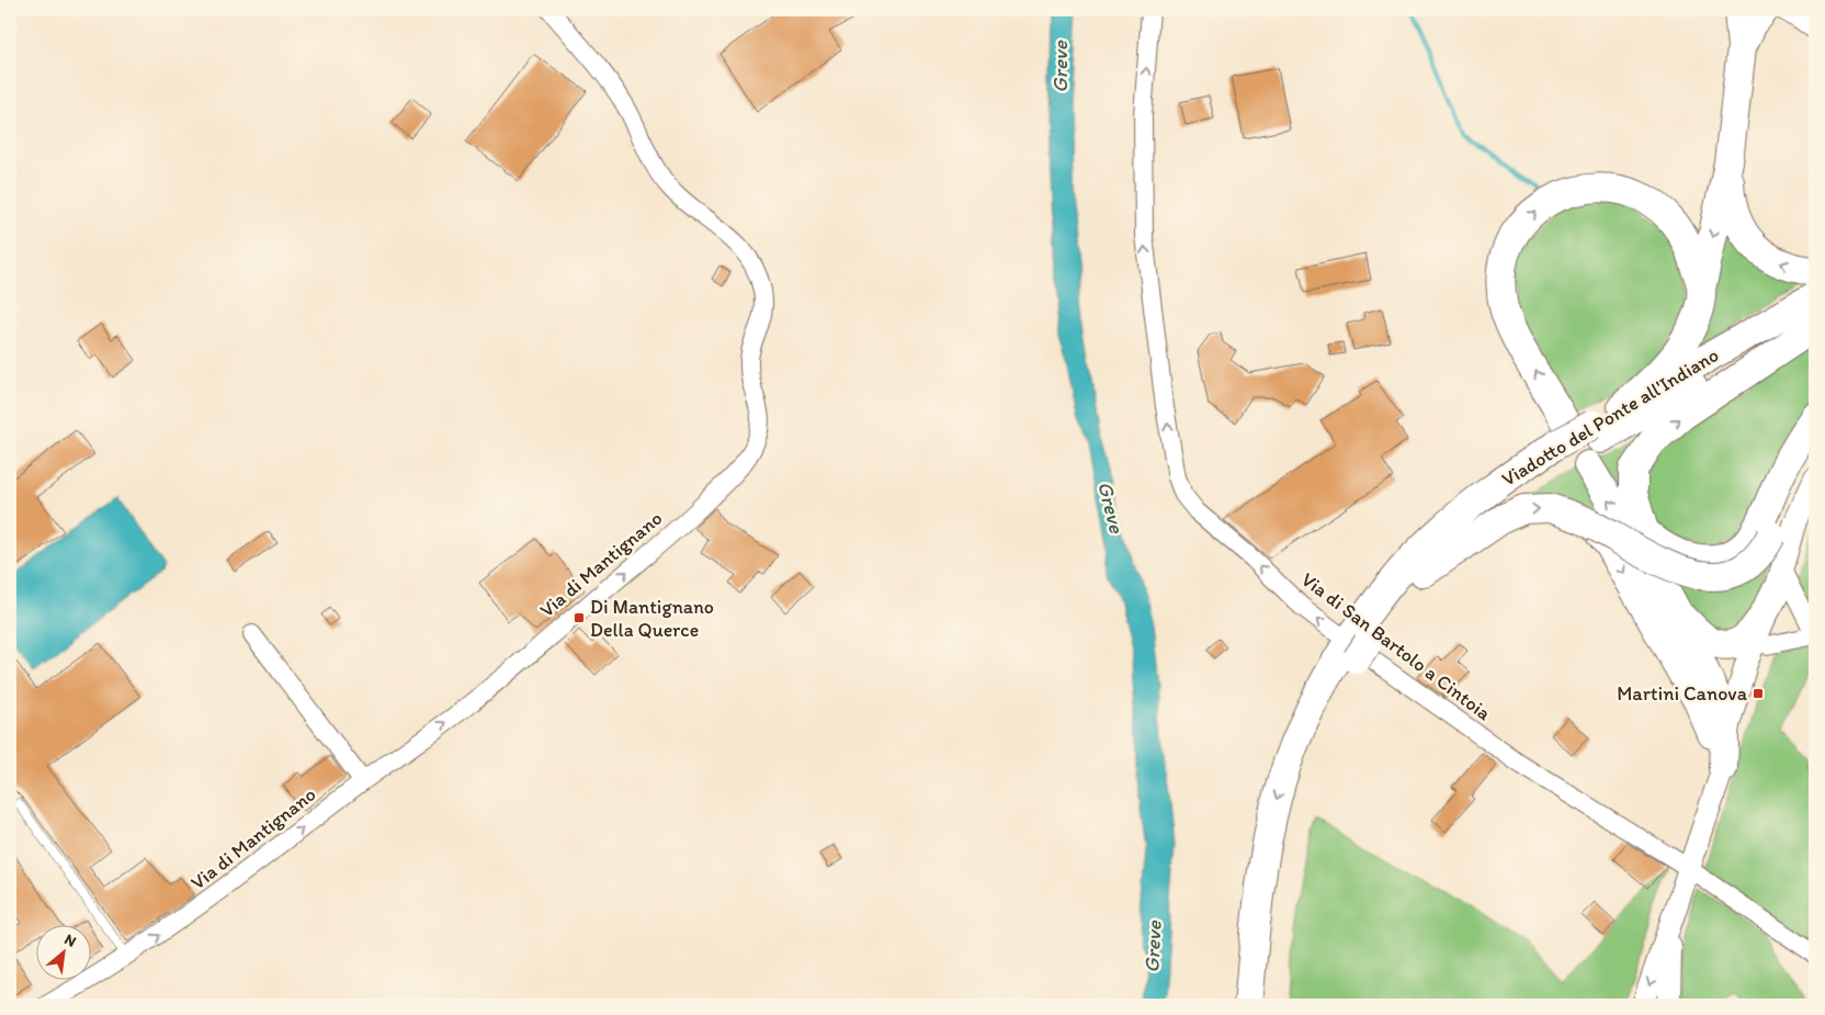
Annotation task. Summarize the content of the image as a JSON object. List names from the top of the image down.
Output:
{
  "streets": {
    "highway": ["Viadotto del Ponte all'Indiano"],
    "street": ["Via di Mantignano", "Via di San Bartolo a Cintoia"]
  },
  "crossings": [
    ["Viadotto del Ponte all'Indiano", "Via di San Bartolo a Cintoia"]
  ],
  "one_way": ["Via di San Bartolo a Cintoia"],
  "water": ["Greve"],
  "places": {
    "transit": ["Di Mantignano Della Querce", "Martini Canova"]
  },
  "north": "top right"
}
